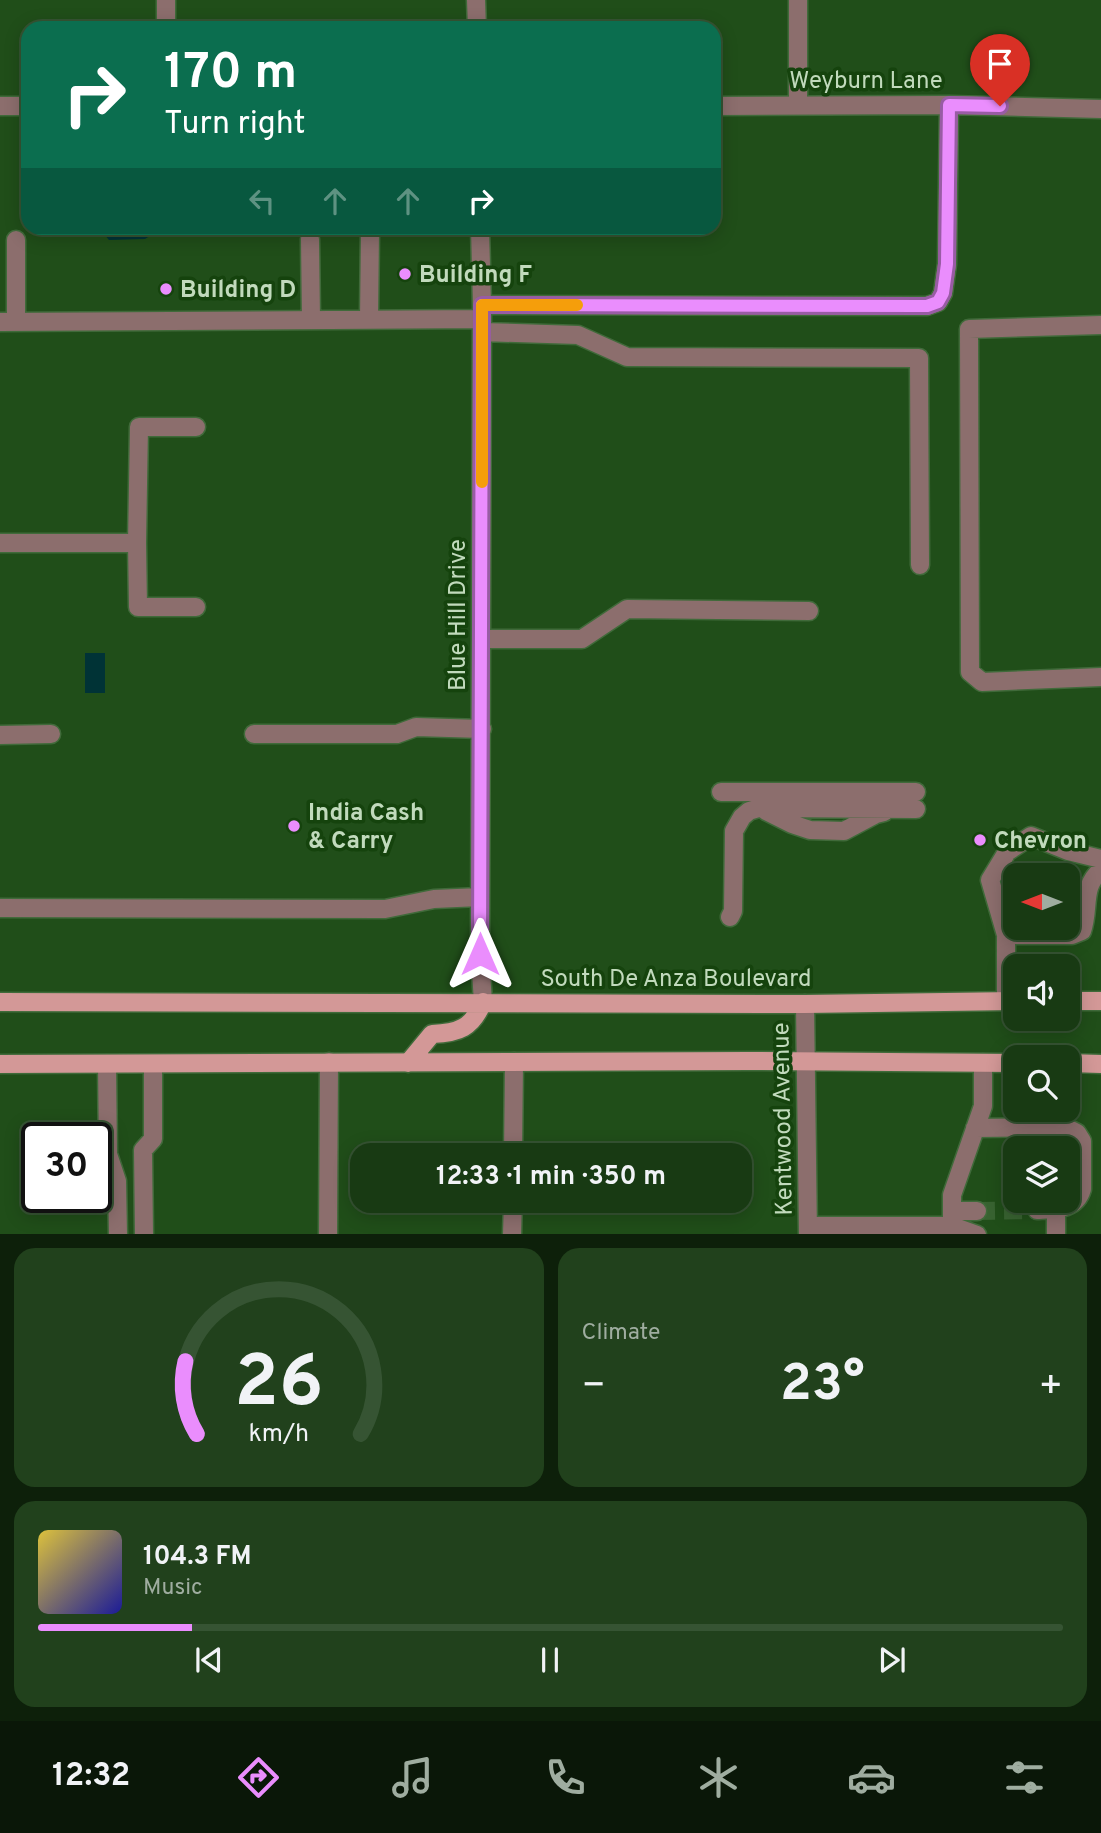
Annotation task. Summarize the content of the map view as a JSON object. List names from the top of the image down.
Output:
{
  "streets": {
    "main road": ["South De Anza Boulevard"],
    "street": ["Weyburn Lane", "Blue Hill Drive", "Kentwood Avenue"]
  },
  "crossings": [
    ["Blue Hill Drive", "South De Anza Boulevard"],
    ["South De Anza Boulevard", "Kentwood Avenue"]
  ],
  "places": [
    "Building F",
    "Building D",
    "India Cash & Carry",
    "Chevron"
  ],
  "north": "left",
  "page": {
    "turn": ["170 m", "Turn right"],
    "limit": "30",
    "trip": "12:33 · 1 min · 350 m",
    "tile": "Climate",
    "heat": ["−", "23°", "+"],
    "song": ["104.3 FM", "Music"],
    "tabs": "12:32",
    "gauge": ["26", "km/h"]
  }
}
